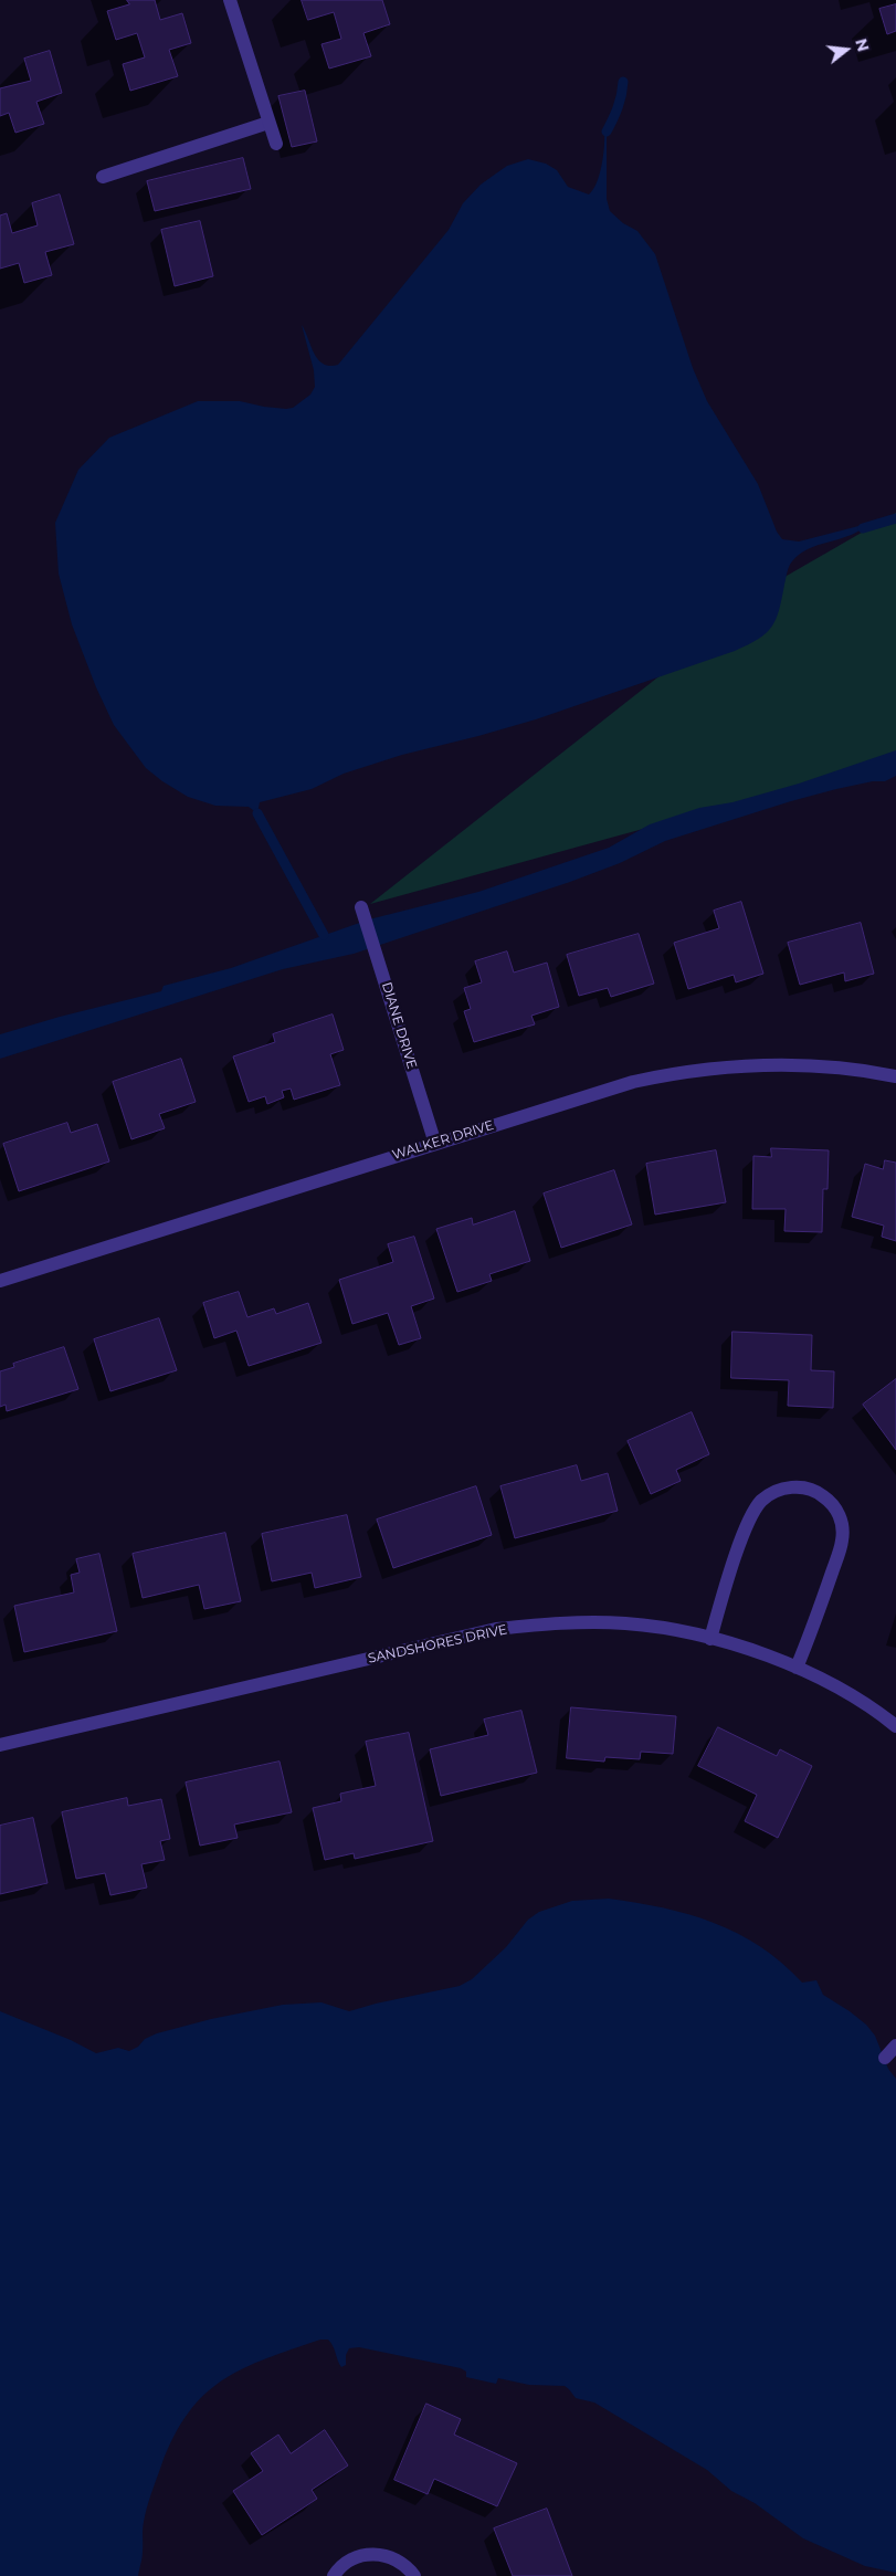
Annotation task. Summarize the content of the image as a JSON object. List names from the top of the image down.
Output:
{
  "streets": {
    "street": ["DIANE DRIVE", "WALKER DRIVE", "SANDSHORES DRIVE"]
  },
  "crossings": [
    ["DIANE DRIVE", "WALKER DRIVE"]
  ],
  "north": "right"
}
